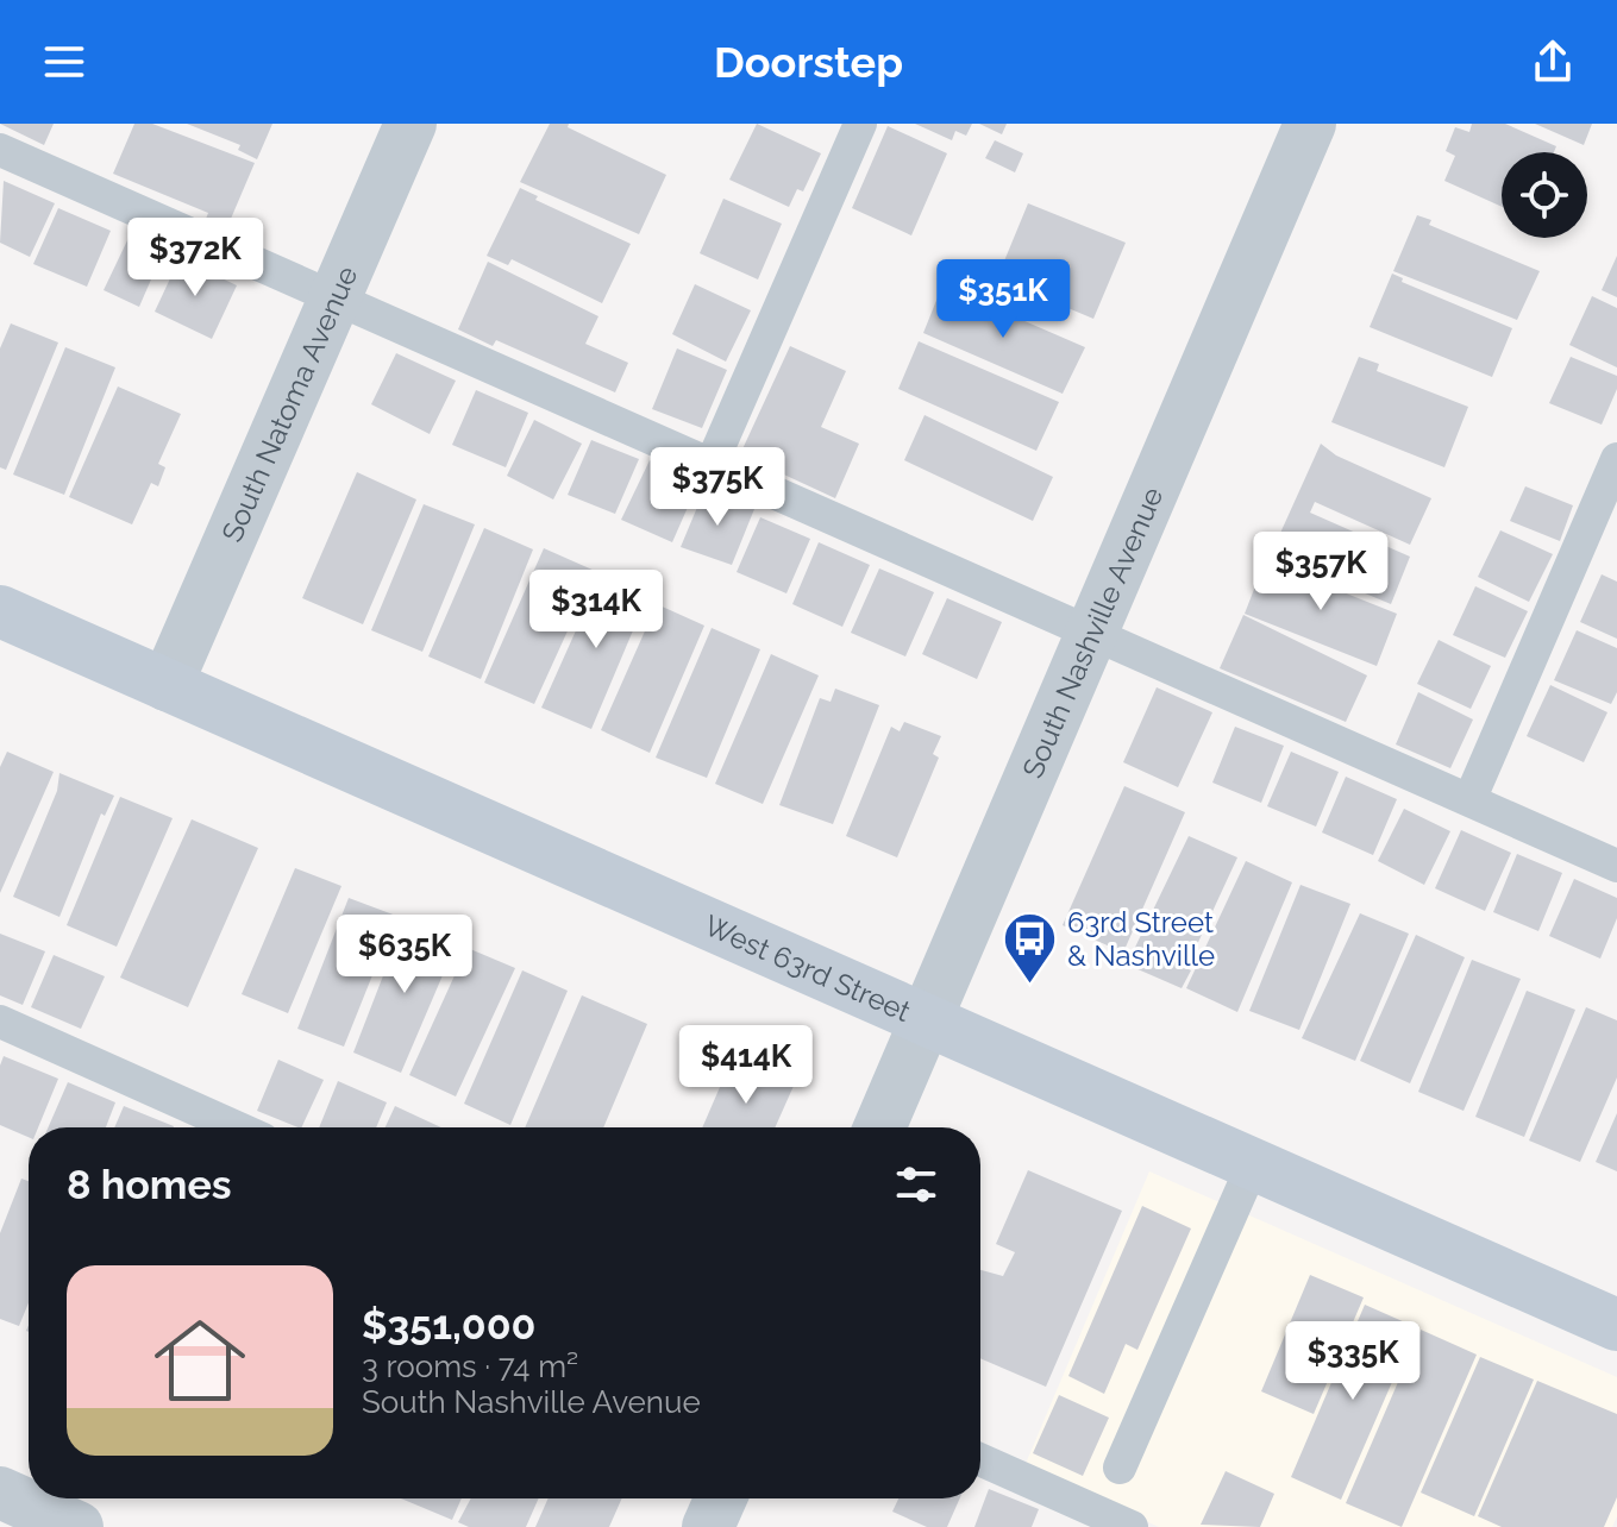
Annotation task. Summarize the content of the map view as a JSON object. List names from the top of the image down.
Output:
{
  "streets": {
    "main road": ["West 63rd Street"],
    "street": ["South Natoma Avenue", "South Nashville Avenue"]
  },
  "crossings": [
    ["South Natoma Avenue", "West 63rd Street"],
    ["South Nashville Avenue", "West 63rd Street"]
  ],
  "places": {
    "bus stop": ["63rd Street & Nashville"]
  },
  "page": {
    "header": "Doorstep",
    "price": [
      "$372K",
      "$351K",
      "$375K",
      "$357K",
      "$314K",
      "$635K",
      "$414K",
      "$335K"
    ],
    "heading": "8 homes",
    "list": [
      {
        "name": "$351,000",
        "note": "3 rooms · 74 m² · South Nashville Avenue"
      }
    ]
  }
}
